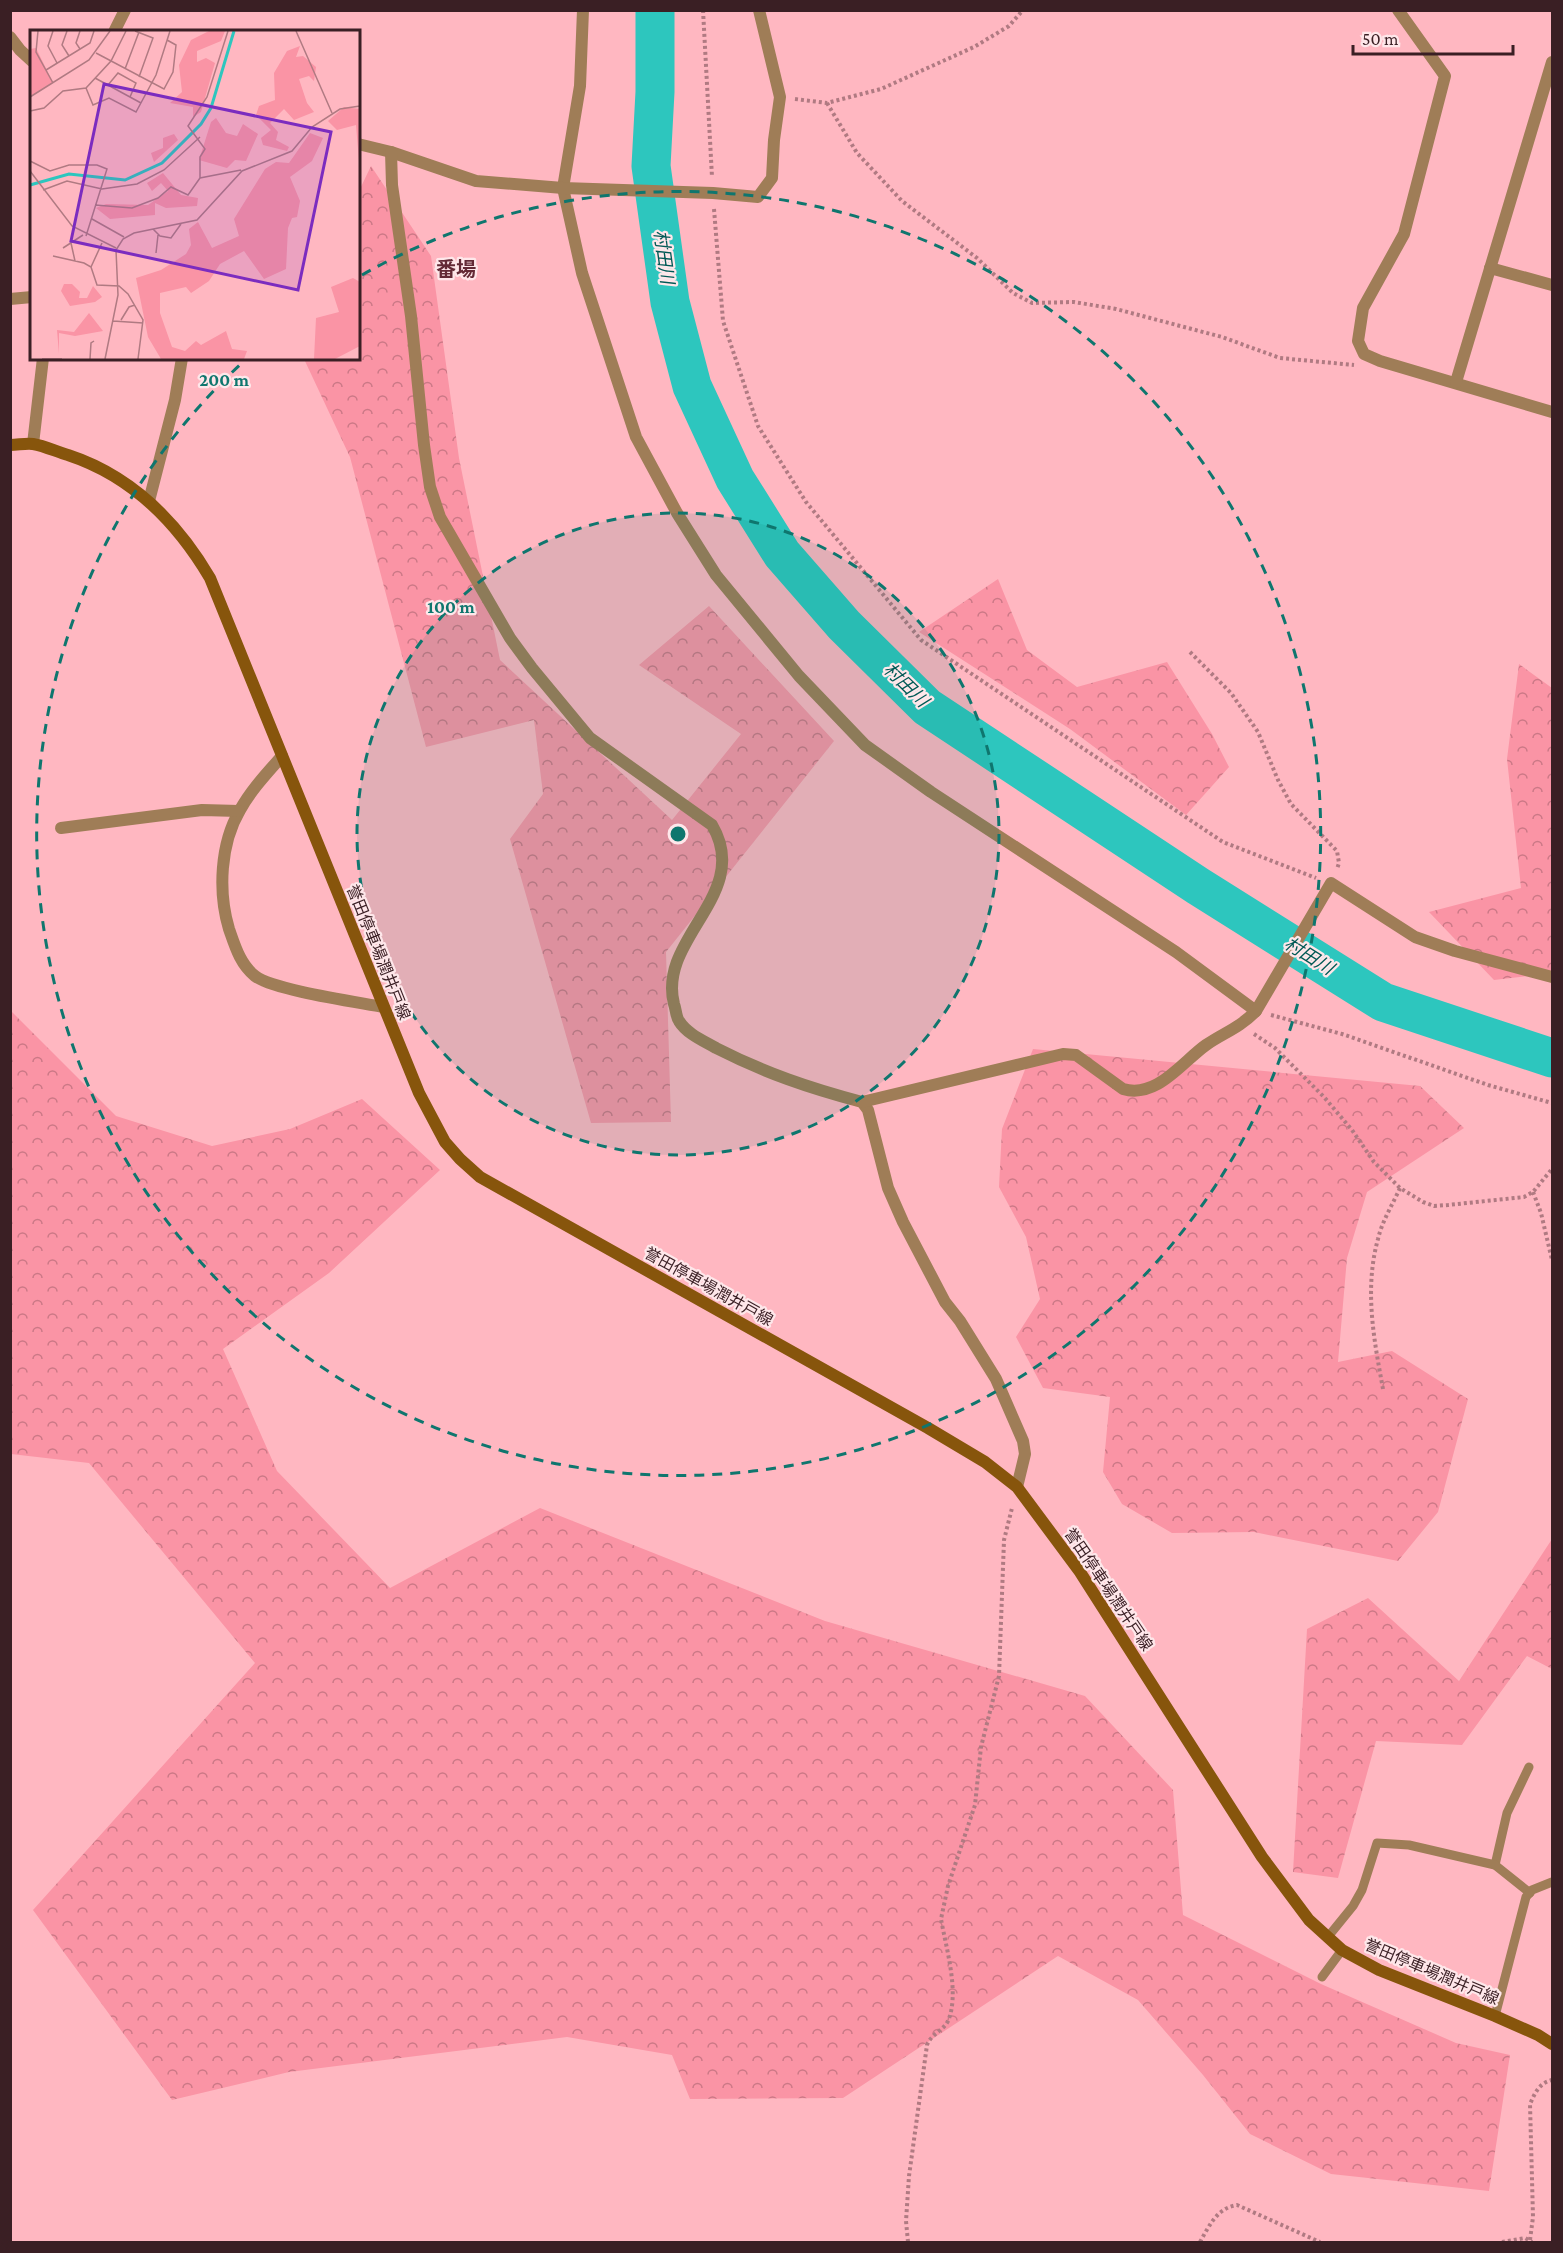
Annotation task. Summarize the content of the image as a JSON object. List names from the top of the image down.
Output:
{
  "streets": {
    "main road": ["誉田停車場潤井戸線"]
  },
  "districts": ["番場"],
  "water": ["村田川"],
  "scale_bar": "50 m",
  "rings": ["200 m", "100 m"]
}
